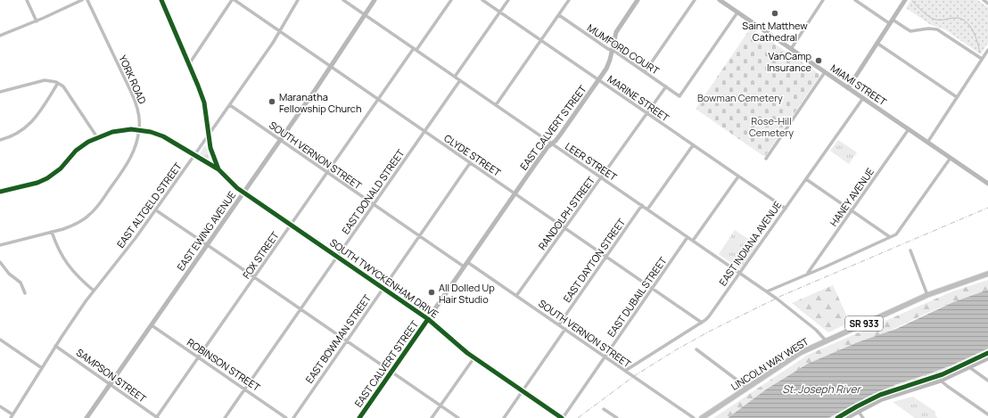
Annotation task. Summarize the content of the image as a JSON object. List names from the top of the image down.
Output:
{
  "streets": {
    "main road": ["SR 933", "LINCOLN WAY WEST"],
    "street": [
      "MUMFORD COURT",
      "YORK ROAD",
      "MIAMI STREET",
      "MARINE STREET",
      "EAST CALVERT STREET",
      "SOUTH VERNON STREET",
      "CLYDE STREET",
      "LEER STREET",
      "EAST DONALD STREET",
      "HANEY AVENUE",
      "EAST ALTGELD STREET",
      "RANDOLPH STREET",
      "EAST EWING AVENUE",
      "EAST INDIANA AVENUE",
      "FOX STREET",
      "EAST DAYTON STREET",
      "SOUTH TWYCKENHAM DRIVE",
      "EAST DUBAIL STREET",
      "EAST BOWMAN STREET",
      "ROBINSON STREET",
      "SAMPSON STREET"
    ]
  },
  "crossings": [
    ["MUMFORD COURT", "MIAMI STREET"],
    ["MUMFORD COURT", "EAST CALVERT STREET"],
    ["MUMFORD COURT", "RANDOLPH STREET"],
    ["MIAMI STREET", "HANEY AVENUE"],
    ["MIAMI STREET", "EAST INDIANA AVENUE"],
    ["MARINE STREET", "EAST CALVERT STREET"],
    ["MARINE STREET", "RANDOLPH STREET"],
    ["MARINE STREET", "EAST INDIANA AVENUE"],
    ["EAST CALVERT STREET", "SOUTH VERNON STREET"],
    ["EAST CALVERT STREET", "CLYDE STREET"],
    ["EAST CALVERT STREET", "LEER STREET"],
    ["EAST CALVERT STREET", "SOUTH TWYCKENHAM DRIVE"],
    ["SOUTH VERNON STREET", "EAST DONALD STREET"],
    ["SOUTH VERNON STREET", "EAST ALTGELD STREET"],
    ["SOUTH VERNON STREET", "RANDOLPH STREET"],
    ["SOUTH VERNON STREET", "EAST EWING AVENUE"],
    ["SOUTH VERNON STREET", "EAST INDIANA AVENUE"],
    ["SOUTH VERNON STREET", "FOX STREET"],
    ["SOUTH VERNON STREET", "EAST DAYTON STREET"],
    ["SOUTH VERNON STREET", "EAST DUBAIL STREET"],
    ["SOUTH VERNON STREET", "EAST BOWMAN STREET"],
    ["CLYDE STREET", "EAST DONALD STREET"],
    ["CLYDE STREET", "EAST ALTGELD STREET"],
    ["CLYDE STREET", "RANDOLPH STREET"],
    ["CLYDE STREET", "EAST EWING AVENUE"],
    ["CLYDE STREET", "EAST INDIANA AVENUE"],
    ["CLYDE STREET", "FOX STREET"],
    ["CLYDE STREET", "EAST DAYTON STREET"],
    ["CLYDE STREET", "EAST DUBAIL STREET"],
    ["CLYDE STREET", "EAST BOWMAN STREET"],
    ["LEER STREET", "EAST DONALD STREET"],
    ["LEER STREET", "RANDOLPH STREET"],
    ["LEER STREET", "EAST EWING AVENUE"],
    ["LEER STREET", "EAST INDIANA AVENUE"],
    ["LEER STREET", "FOX STREET"],
    ["LEER STREET", "EAST DAYTON STREET"],
    ["LEER STREET", "EAST DUBAIL STREET"],
    ["LEER STREET", "LINCOLN WAY WEST"],
    ["EAST DONALD STREET", "SOUTH TWYCKENHAM DRIVE"],
    ["EAST DONALD STREET", "ROBINSON STREET"],
    ["EAST ALTGELD STREET", "SOUTH TWYCKENHAM DRIVE"],
    ["EAST ALTGELD STREET", "SAMPSON STREET"],
    ["EAST EWING AVENUE", "SOUTH TWYCKENHAM DRIVE"],
    ["EAST EWING AVENUE", "ROBINSON STREET"],
    ["EAST EWING AVENUE", "SAMPSON STREET"],
    ["FOX STREET", "SOUTH TWYCKENHAM DRIVE"],
    ["FOX STREET", "ROBINSON STREET"],
    ["FOX STREET", "SAMPSON STREET"],
    ["SOUTH TWYCKENHAM DRIVE", "EAST DUBAIL STREET"],
    ["SOUTH TWYCKENHAM DRIVE", "EAST BOWMAN STREET"]
  ],
  "water": ["St. Joseph River"],
  "parks": ["Bowman Cemetery", "Rose-Hill Cemetery"],
  "places": [
    "Saint Matthew Cathedral",
    "VanCamp Insurance",
    "Maranatha Fellowship Church",
    "All Dolled Up Hair Studio"
  ]
}
